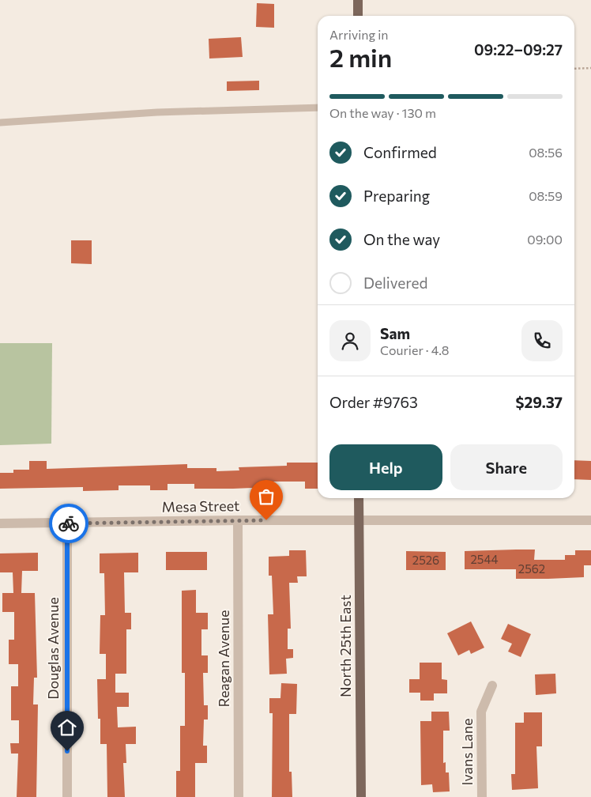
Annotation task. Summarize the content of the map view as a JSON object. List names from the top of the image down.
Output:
{
  "streets": {
    "main road": ["North 25th East"],
    "street": [
      "Mesa Street",
      "Douglas Avenue",
      "Reagan Avenue",
      "Ivans Lane"
    ]
  },
  "crossings": [
    ["Mesa Street", "North 25th East"],
    ["Mesa Street", "Douglas Avenue"],
    ["Mesa Street", "Reagan Avenue"]
  ],
  "house_numbers": ["2544", "2526", "2562"],
  "page": {
    "heading": ["2 min", "Arriving in", "09:22–09:27"],
    "panel": [
      "Sam",
      "Courier · 4.8",
      "Order #9763",
      "$29.37"
    ],
    "bar": "On the way · 130 m",
    "list": [
      ["Confirmed", "08:56"],
      ["Preparing", "08:59"],
      ["On the way", "09:00"],
      "Delivered"
    ],
    "buttons": ["Help", "Share"]
  }
}
